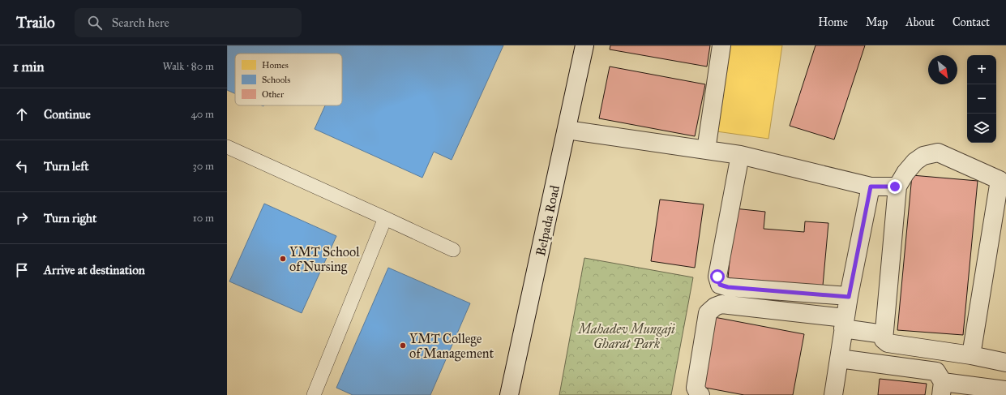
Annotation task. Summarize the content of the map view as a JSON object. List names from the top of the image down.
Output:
{
  "streets": {
    "street": ["Belpada Road"]
  },
  "parks": ["Mahadev Mungaji Gharat Park"],
  "places": ["YMT School of Nursing", "YMT College of Management"],
  "legend": ["Homes", "Schools", "Other"],
  "north": "bottom right",
  "page": {
    "header": "Trailo",
    "search": "Search here",
    "nav": [
      "Home",
      "Map",
      "About",
      "Contact"
    ],
    "heading": ["1 min", "Walk · 80 m"],
    "map_buttons": ["+", "−"],
    "list": [
      ["Continue", "40 m"],
      ["Turn left", "30 m"],
      ["Turn right", "10 m"],
      "Arrive at destination"
    ]
  }
}
